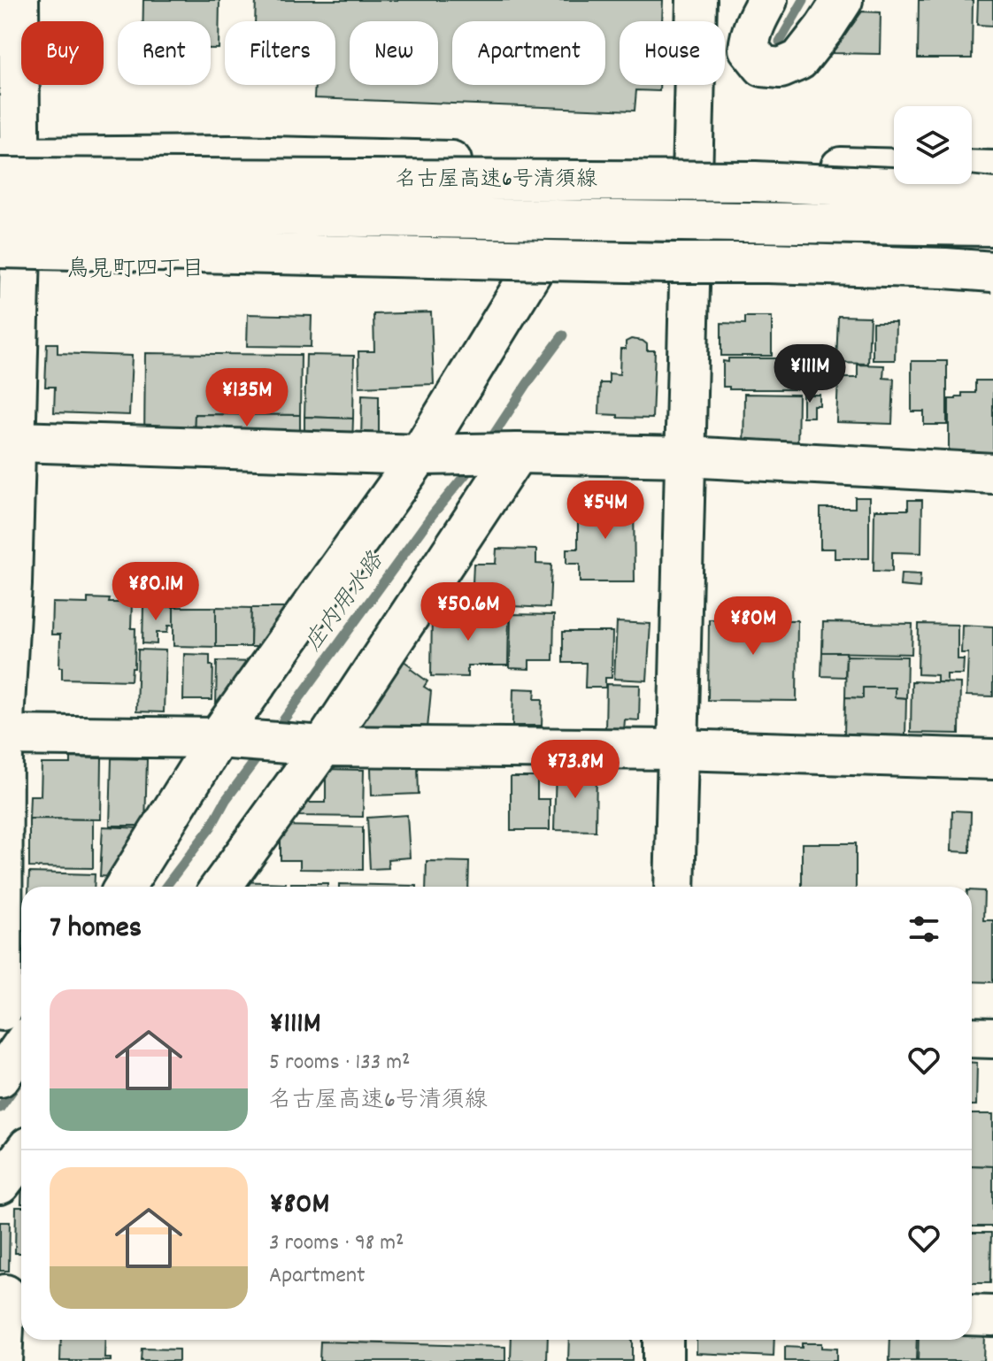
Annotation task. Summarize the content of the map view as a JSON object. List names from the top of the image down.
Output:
{
  "streets": {
    "main road": ["名古屋高速6号清須線"]
  },
  "districts": ["鳥見町四丁目"],
  "water": ["庄内用水路"],
  "page": {
    "chip": [
      "Buy",
      "Rent",
      "Filters",
      "New",
      "Apartment",
      "House"
    ],
    "price": [
      "¥111M",
      "¥135M",
      "¥54M",
      "¥80.1M",
      "¥50.6M",
      "¥80M",
      "¥73.8M"
    ],
    "heading": "7 homes",
    "list": [
      {
        "name": "¥111M",
        "note": "5 rooms · 133 m² · 名古屋高速6号清須線"
      },
      {
        "name": "¥80M",
        "note": "3 rooms · 98 m² · Apartment"
      }
    ]
  }
}
